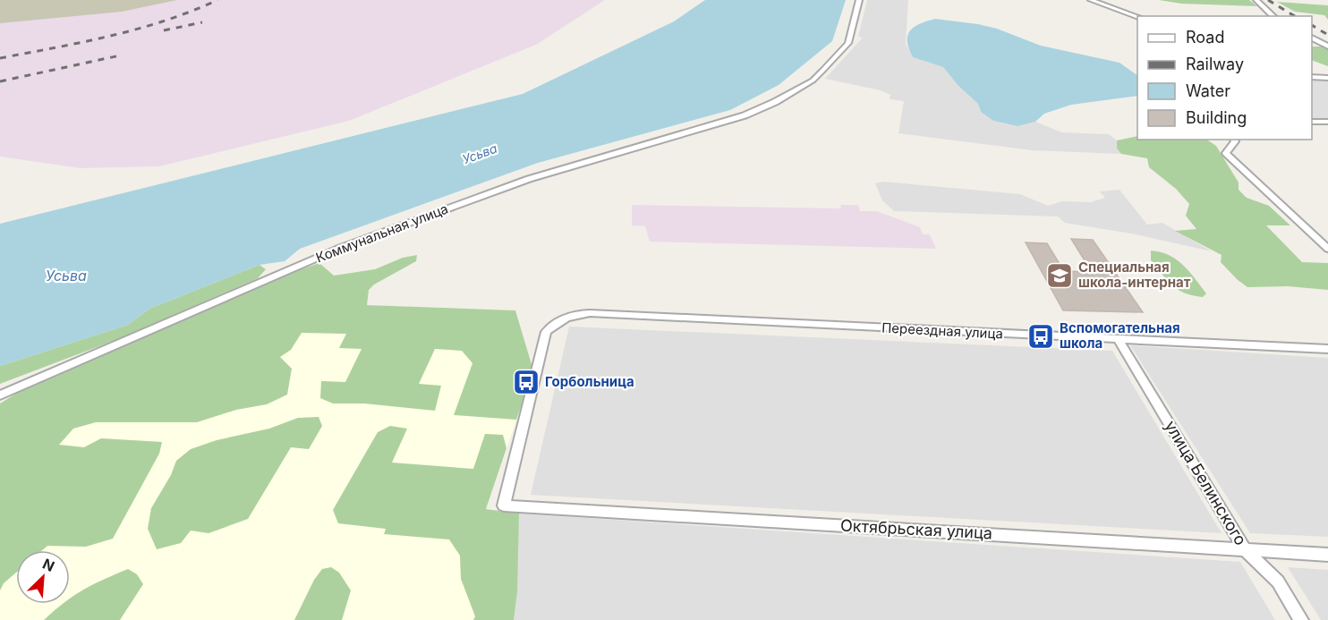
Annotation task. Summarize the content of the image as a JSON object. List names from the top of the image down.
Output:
{
  "streets": {
    "street": [
      "Коммунальная улица",
      "Переездная улица",
      "улица Белинского",
      "Октябрьская улица"
    ]
  },
  "crossings": [
    ["Переездная улица", "улица Белинского"],
    ["Переездная улица", "Октябрьская улица"],
    ["улица Белинского", "Октябрьская улица"]
  ],
  "water": ["Усьва"],
  "places": {
    "school or university": ["Специальная школа-интернат"],
    "bus stop": ["Вспомогательная школа", "Горбольница"]
  },
  "legend": [
    "Road",
    "Railway",
    "Water",
    "Building"
  ],
  "north": "top right"
}
